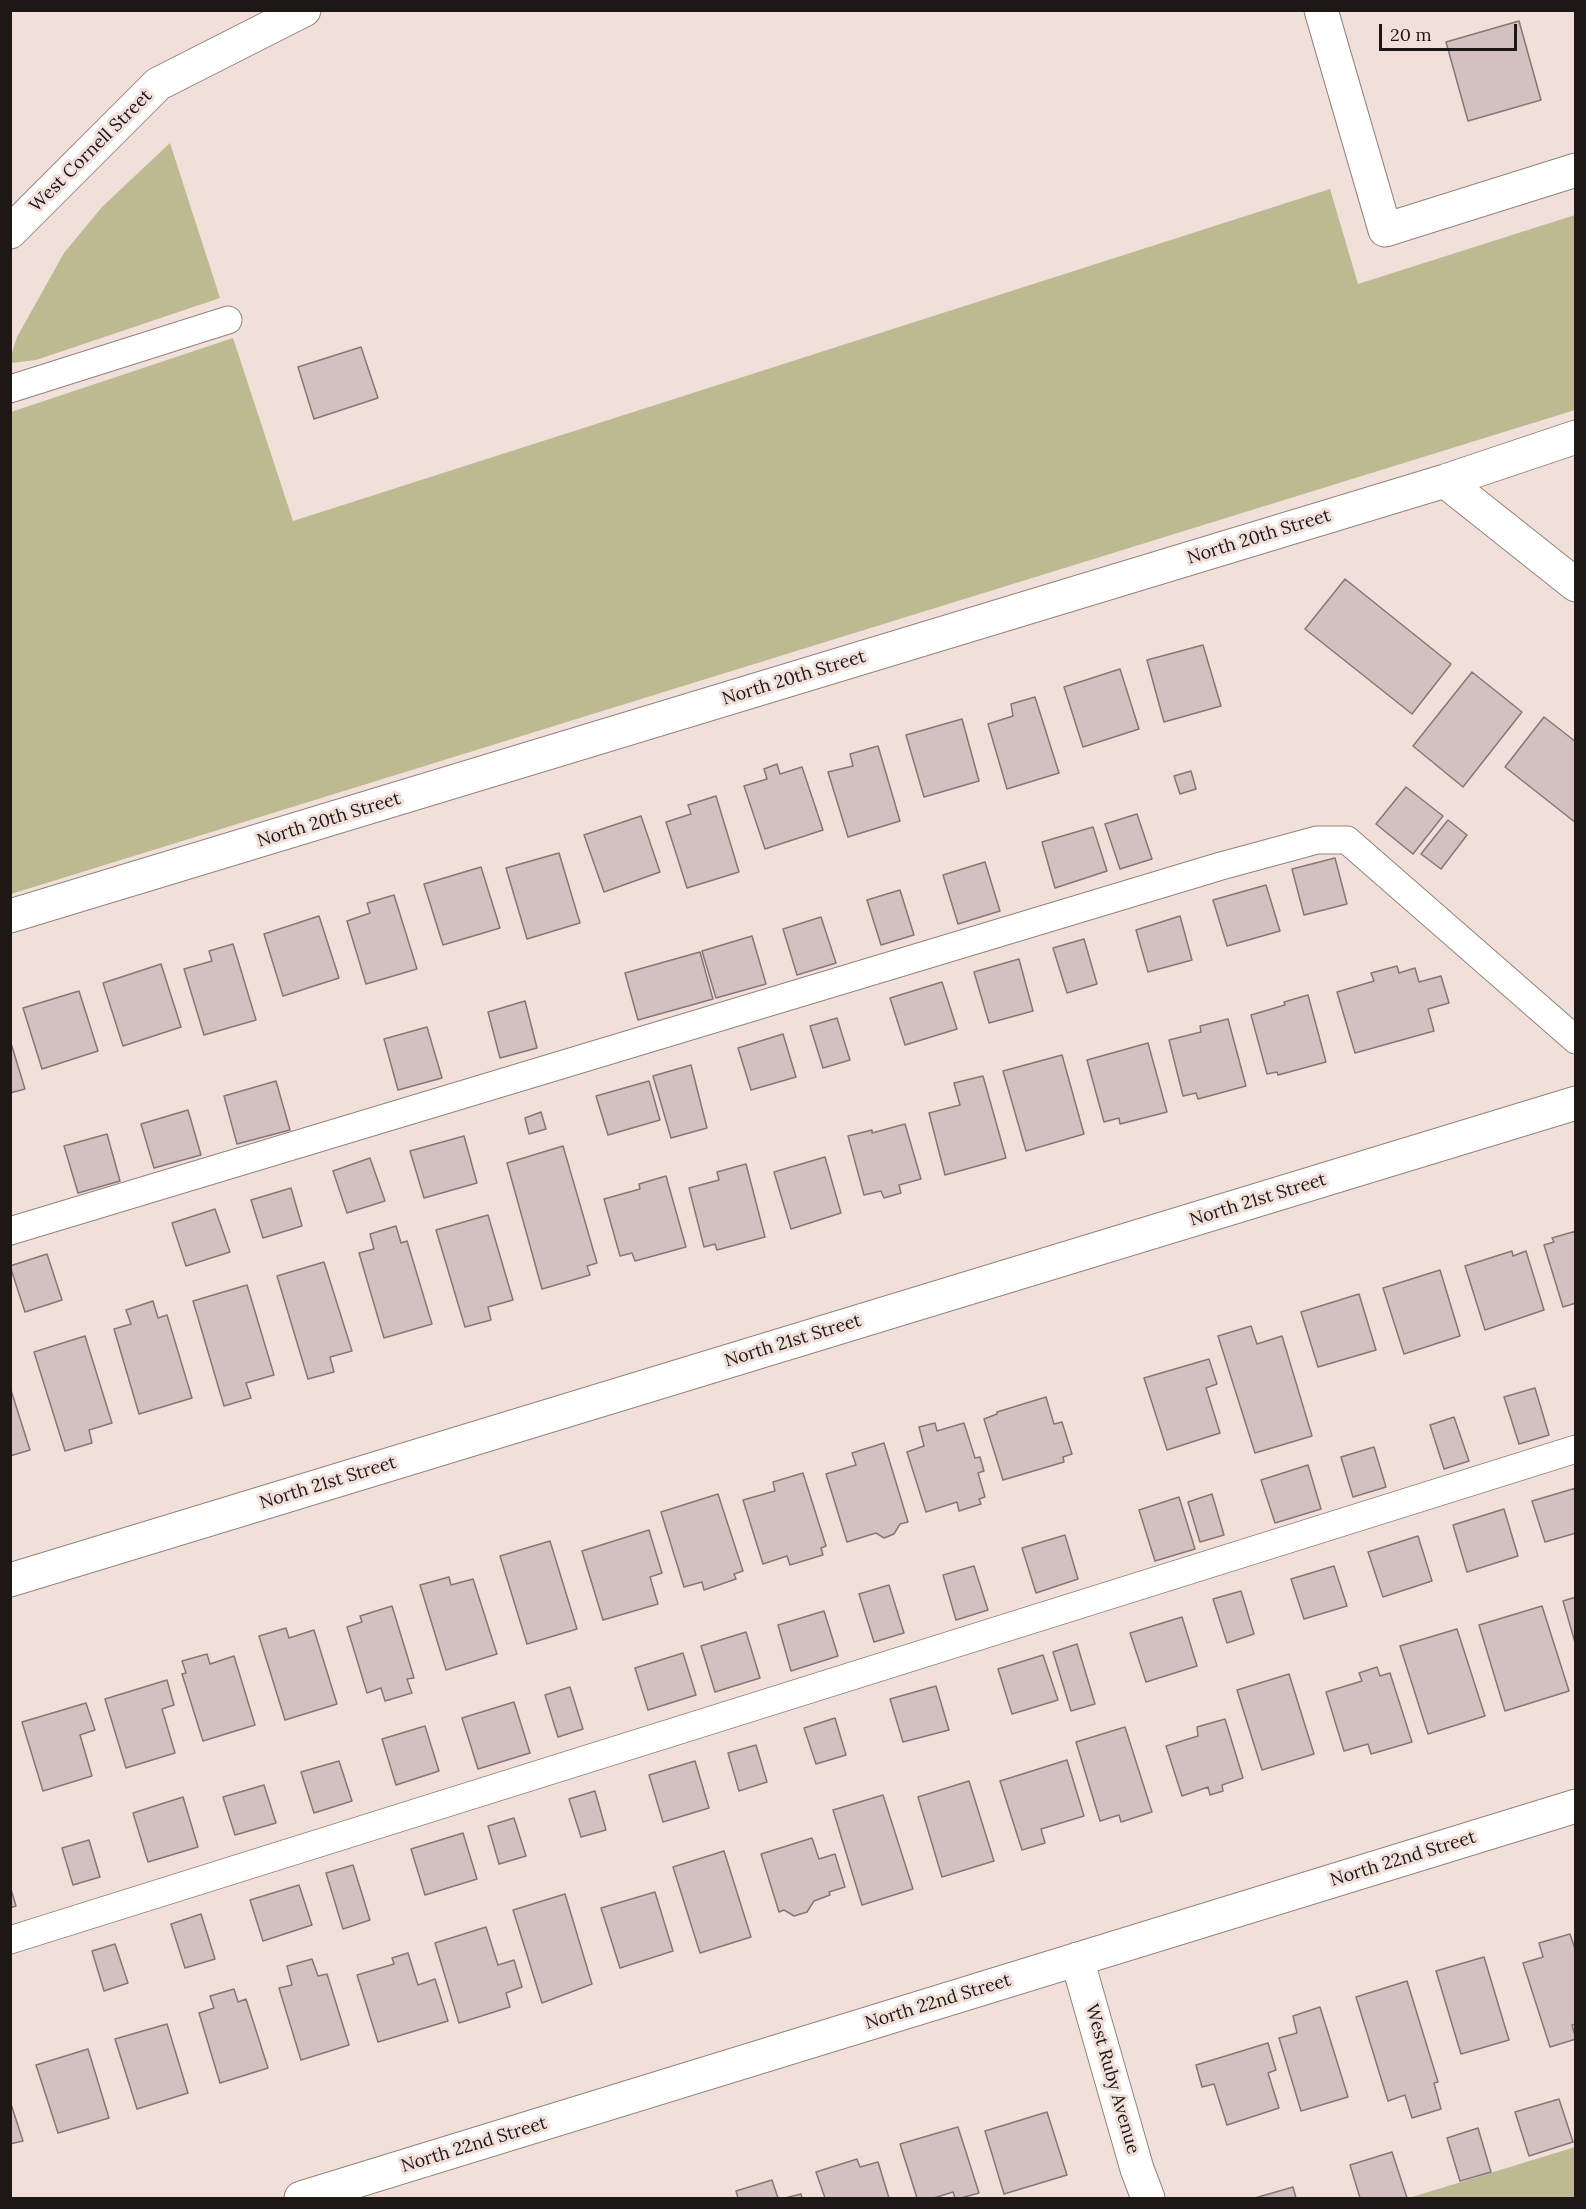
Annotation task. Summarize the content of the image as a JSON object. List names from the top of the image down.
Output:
{
  "streets": {
    "street": [
      "West Cornell Street",
      "North 20th Street",
      "North 21st Street",
      "North 22nd Street",
      "West Ruby Avenue"
    ]
  },
  "crossings": [
    ["North 22nd Street", "West Ruby Avenue"]
  ],
  "scale_bar": "20 m"
}
